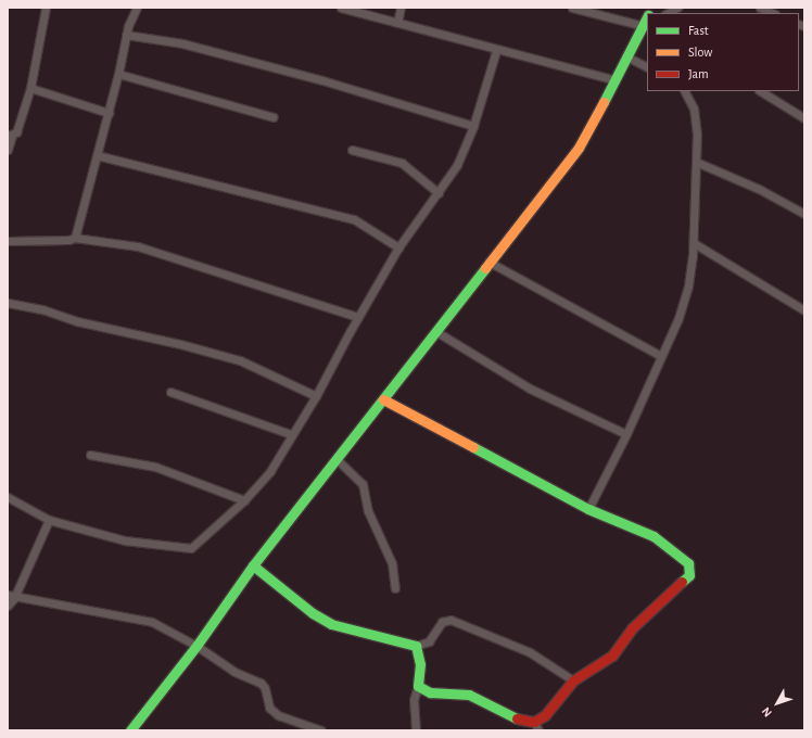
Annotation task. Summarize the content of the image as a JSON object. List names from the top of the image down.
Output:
{
  "legend": ["Fast", "Slow", "Jam"],
  "north": "bottom left"
}
